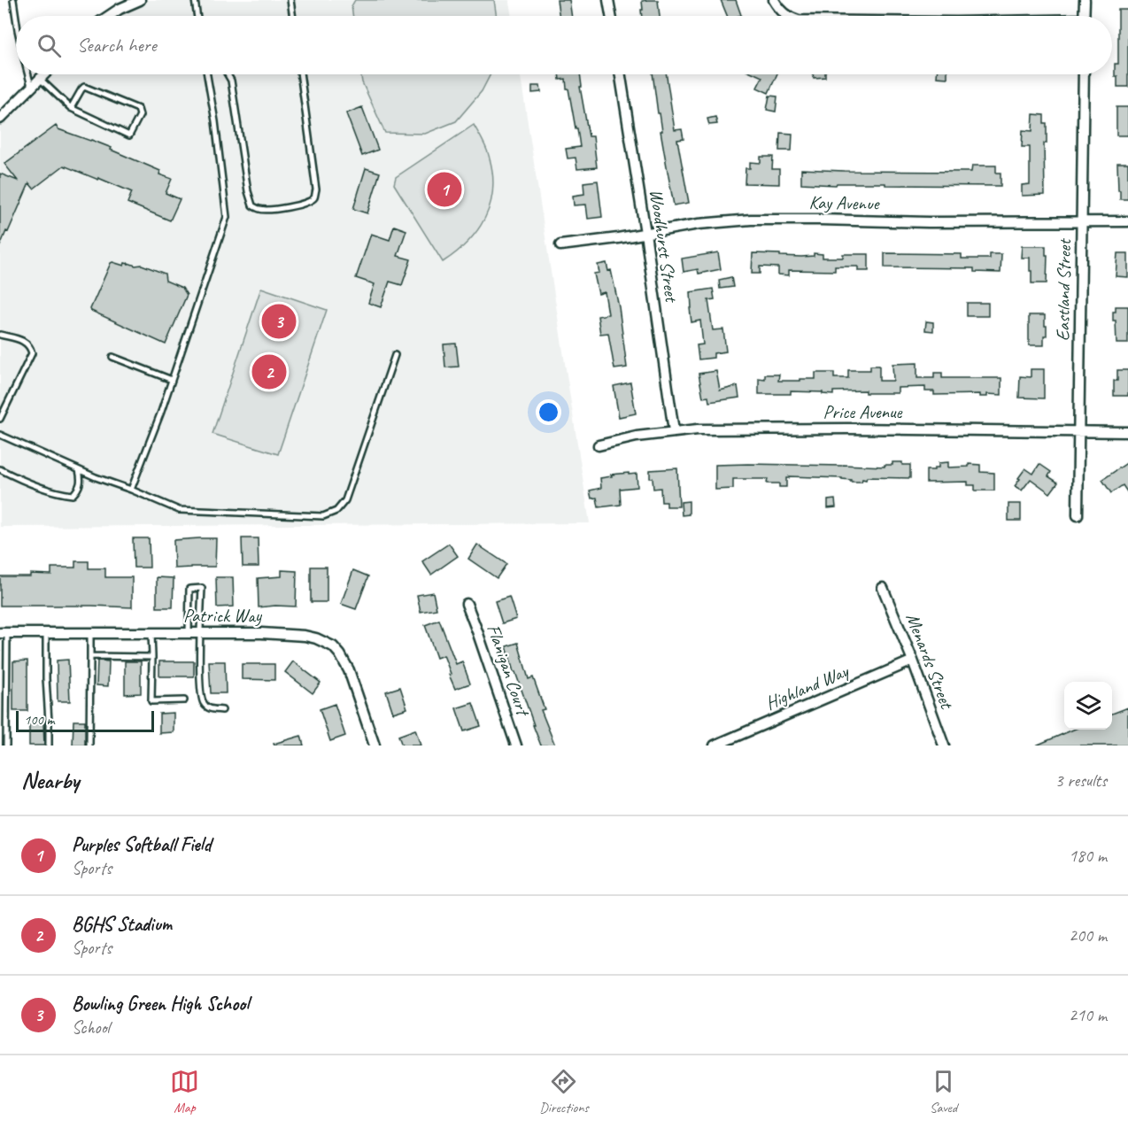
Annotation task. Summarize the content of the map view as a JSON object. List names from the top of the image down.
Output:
{
  "streets": {
    "street": [
      "Kay Avenue",
      "Woodhurst Street",
      "Eastland Street",
      "Price Avenue",
      "Patrick Way",
      "Menards Street",
      "Flanigan Court",
      "Highland Way"
    ]
  },
  "crossings": [
    ["Kay Avenue", "Woodhurst Street"],
    ["Kay Avenue", "Eastland Street"],
    ["Woodhurst Street", "Price Avenue"],
    ["Eastland Street", "Price Avenue"],
    ["Menards Street", "Highland Way"]
  ],
  "scale_bar": "100 m",
  "page": {
    "search": "Search here",
    "pins": ["1", "3", "2"],
    "scale": "100 m",
    "heading": ["Nearby", "3 results"],
    "list": [
      {
        "mark": "1",
        "name": "Purples Softball Field",
        "note": "Sports",
        "value": "180 m"
      },
      {
        "mark": "2",
        "name": "BGHS Stadium",
        "note": "Sports",
        "value": "200 m"
      },
      {
        "mark": "3",
        "name": "Bowling Green High School",
        "note": "School",
        "value": "210 m"
      }
    ],
    "nav": ["Map", "Directions", "Saved"]
  }
}
